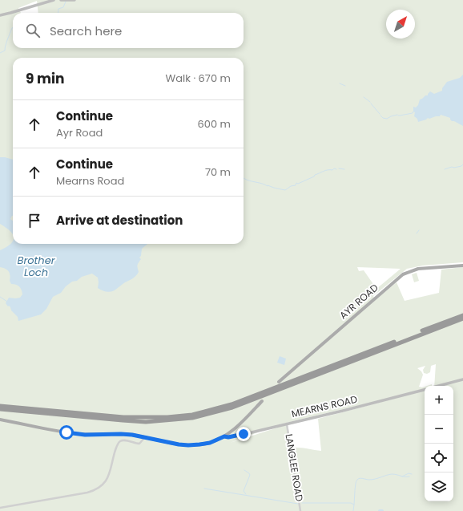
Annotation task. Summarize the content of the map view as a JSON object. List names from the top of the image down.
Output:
{
  "streets": {
    "main road": ["AYR ROAD"],
    "street": ["MEARNS ROAD", "LANGLEE ROAD"]
  },
  "crossings": [
    ["MEARNS ROAD", "LANGLEE ROAD"]
  ],
  "water": ["Brother Loch"],
  "north": "top right",
  "page": {
    "search": "Search here",
    "heading": ["9 min", "Walk · 670 m"],
    "list": [
      ["Continue", "Ayr Road", "600 m"],
      ["Continue", "Mearns Road", "70 m"],
      "Arrive at destination"
    ],
    "map_buttons": ["+", "−"]
  }
}
